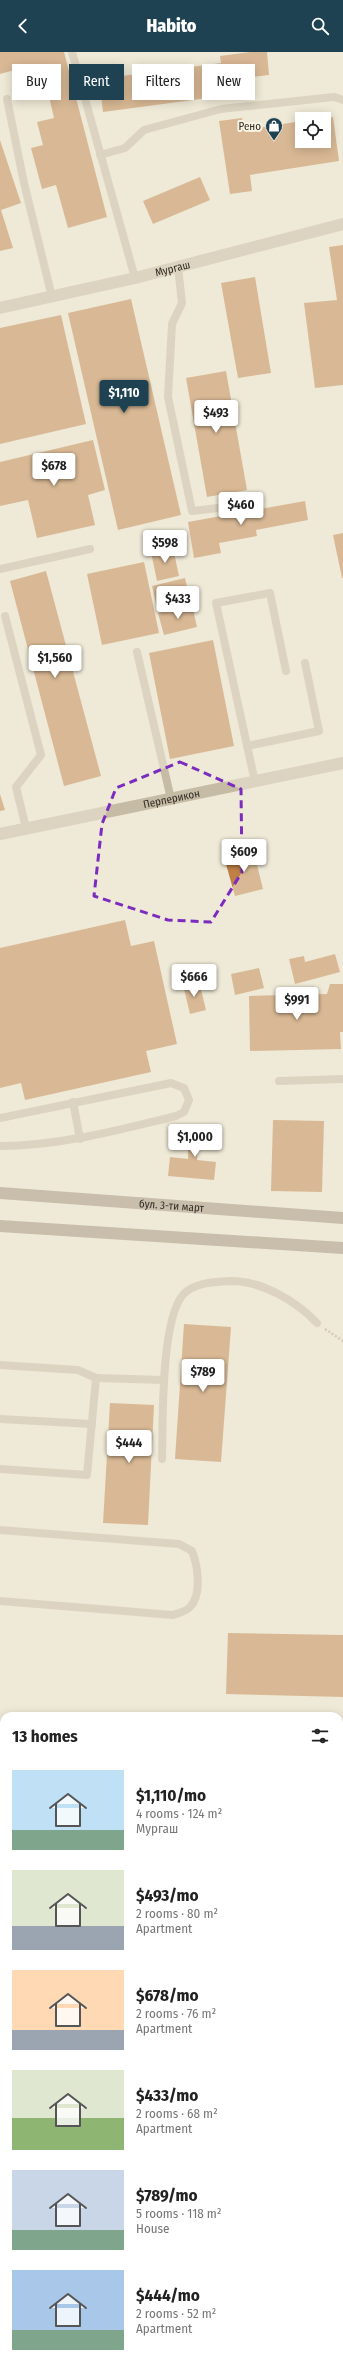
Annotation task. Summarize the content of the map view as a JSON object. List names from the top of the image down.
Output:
{
  "streets": {
    "street": ["Мургаш", "Перперикон", "бул. 3-ти март"]
  },
  "places": {
    "shop": ["Рено"]
  },
  "page": {
    "header": "Habito",
    "chip": [
      "Buy",
      "Rent",
      "Filters",
      "New"
    ],
    "price": [
      "$1,110",
      "$493",
      "$678",
      "$460",
      "$598",
      "$433",
      "$1,560",
      "$609",
      "$666",
      "$991",
      "$1,000",
      "$789",
      "$444"
    ],
    "heading": "13 homes",
    "list": [
      {
        "name": "$1,110/mo",
        "note": "4 rooms · 124 m² · Мургаш"
      },
      {
        "name": "$493/mo",
        "note": "2 rooms · 80 m² · Apartment"
      },
      {
        "name": "$678/mo",
        "note": "2 rooms · 76 m² · Apartment"
      },
      {
        "name": "$433/mo",
        "note": "2 rooms · 68 m² · Apartment"
      },
      {
        "name": "$789/mo",
        "note": "5 rooms · 118 m² · House"
      },
      {
        "name": "$444/mo",
        "note": "2 rooms · 52 m² · Apartment"
      }
    ]
  }
}
